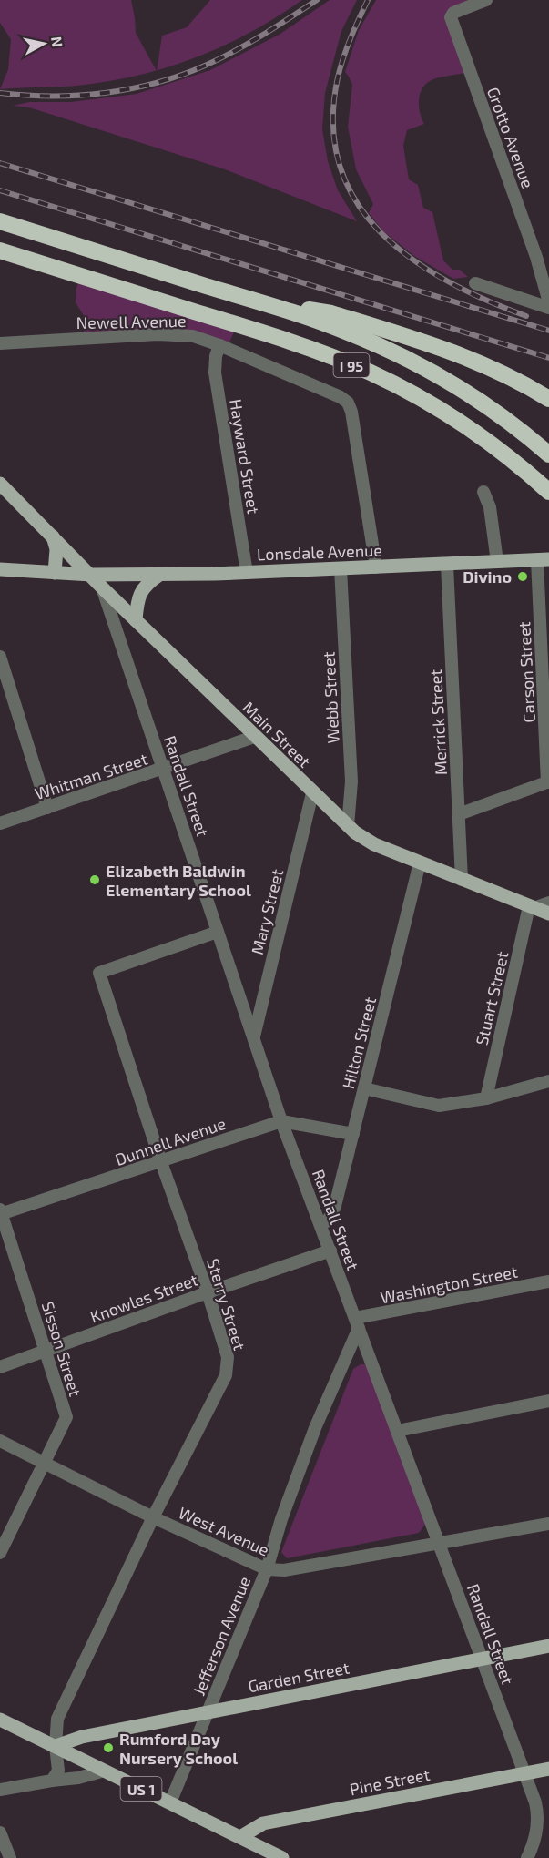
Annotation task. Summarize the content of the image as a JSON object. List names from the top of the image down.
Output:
{
  "streets": {
    "highway": ["I 95"],
    "main road": [
      "Lonsdale Avenue",
      "Main Street",
      "Garden Street",
      "Pine Street",
      "US 1"
    ],
    "street": [
      "Grotto Avenue",
      "Newell Avenue",
      "Hayward Street",
      "Carson Street",
      "Webb Street",
      "Merrick Street",
      "Whitman Street",
      "Randall Street",
      "Mary Street",
      "Stuart Street",
      "Hilton Street",
      "Dunnell Avenue",
      "Washington Street",
      "Knowles Street",
      "Sterry Street",
      "Sisson Street",
      "West Avenue",
      "Jefferson Avenue"
    ]
  },
  "crossings": [
    ["Newell Avenue", "Hayward Street"],
    ["Newell Avenue", "Lonsdale Avenue"],
    ["Hayward Street", "Lonsdale Avenue"],
    ["Lonsdale Avenue", "Carson Street"],
    ["Lonsdale Avenue", "Webb Street"],
    ["Lonsdale Avenue", "Merrick Street"],
    ["Lonsdale Avenue", "Main Street"],
    ["Webb Street", "Main Street"],
    ["Merrick Street", "Main Street"],
    ["Main Street", "Whitman Street"],
    ["Main Street", "Randall Street"],
    ["Main Street", "Mary Street"],
    ["Main Street", "Stuart Street"],
    ["Main Street", "Hilton Street"],
    ["Whitman Street", "Randall Street"],
    ["Randall Street", "Mary Street"],
    ["Randall Street", "Hilton Street"],
    ["Randall Street", "Dunnell Avenue"],
    ["Randall Street", "Washington Street"],
    ["Randall Street", "Knowles Street"],
    ["Randall Street", "Sterry Street"],
    ["Randall Street", "West Avenue"],
    ["Randall Street", "Jefferson Avenue"],
    ["Randall Street", "Garden Street"],
    ["Randall Street", "Pine Street"],
    ["Hilton Street", "Dunnell Avenue"],
    ["Dunnell Avenue", "Sterry Street"],
    ["Dunnell Avenue", "Sisson Street"],
    ["Washington Street", "Jefferson Avenue"],
    ["Knowles Street", "Sterry Street"],
    ["Knowles Street", "Sisson Street"],
    ["Sterry Street", "West Avenue"],
    ["Sterry Street", "Garden Street"],
    ["Sterry Street", "US 1"],
    ["Sisson Street", "West Avenue"],
    ["West Avenue", "Jefferson Avenue"],
    ["Jefferson Avenue", "Garden Street"],
    ["Jefferson Avenue", "US 1"],
    ["Garden Street", "US 1"],
    ["Pine Street", "US 1"]
  ],
  "places": ["Divino", "Elizabeth Baldwin Elementary School", "Rumford Day Nursery School"],
  "north": "right"
}
